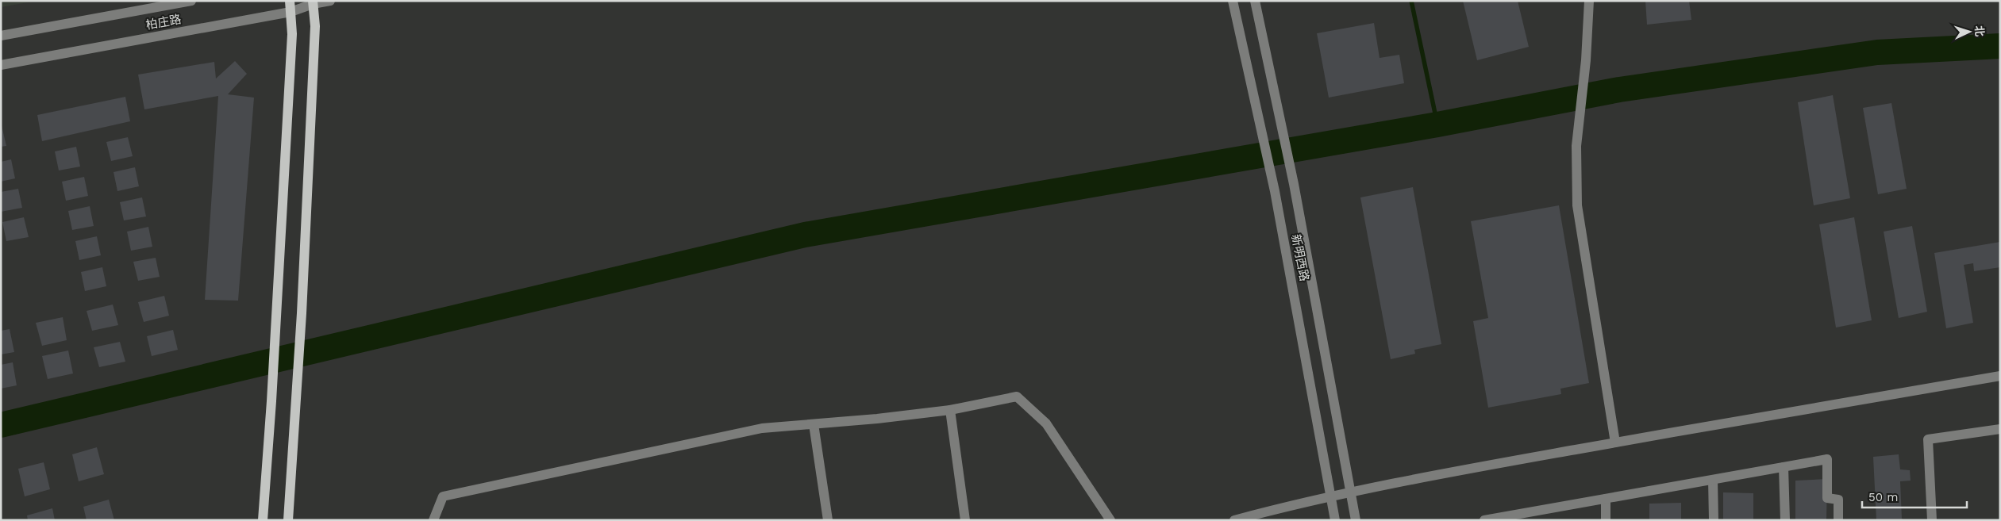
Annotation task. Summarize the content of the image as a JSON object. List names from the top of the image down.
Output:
{
  "streets": {
    "street": ["柏庄路", "新明西路"]
  },
  "scale_bar": "50 m",
  "north": "right"
}
